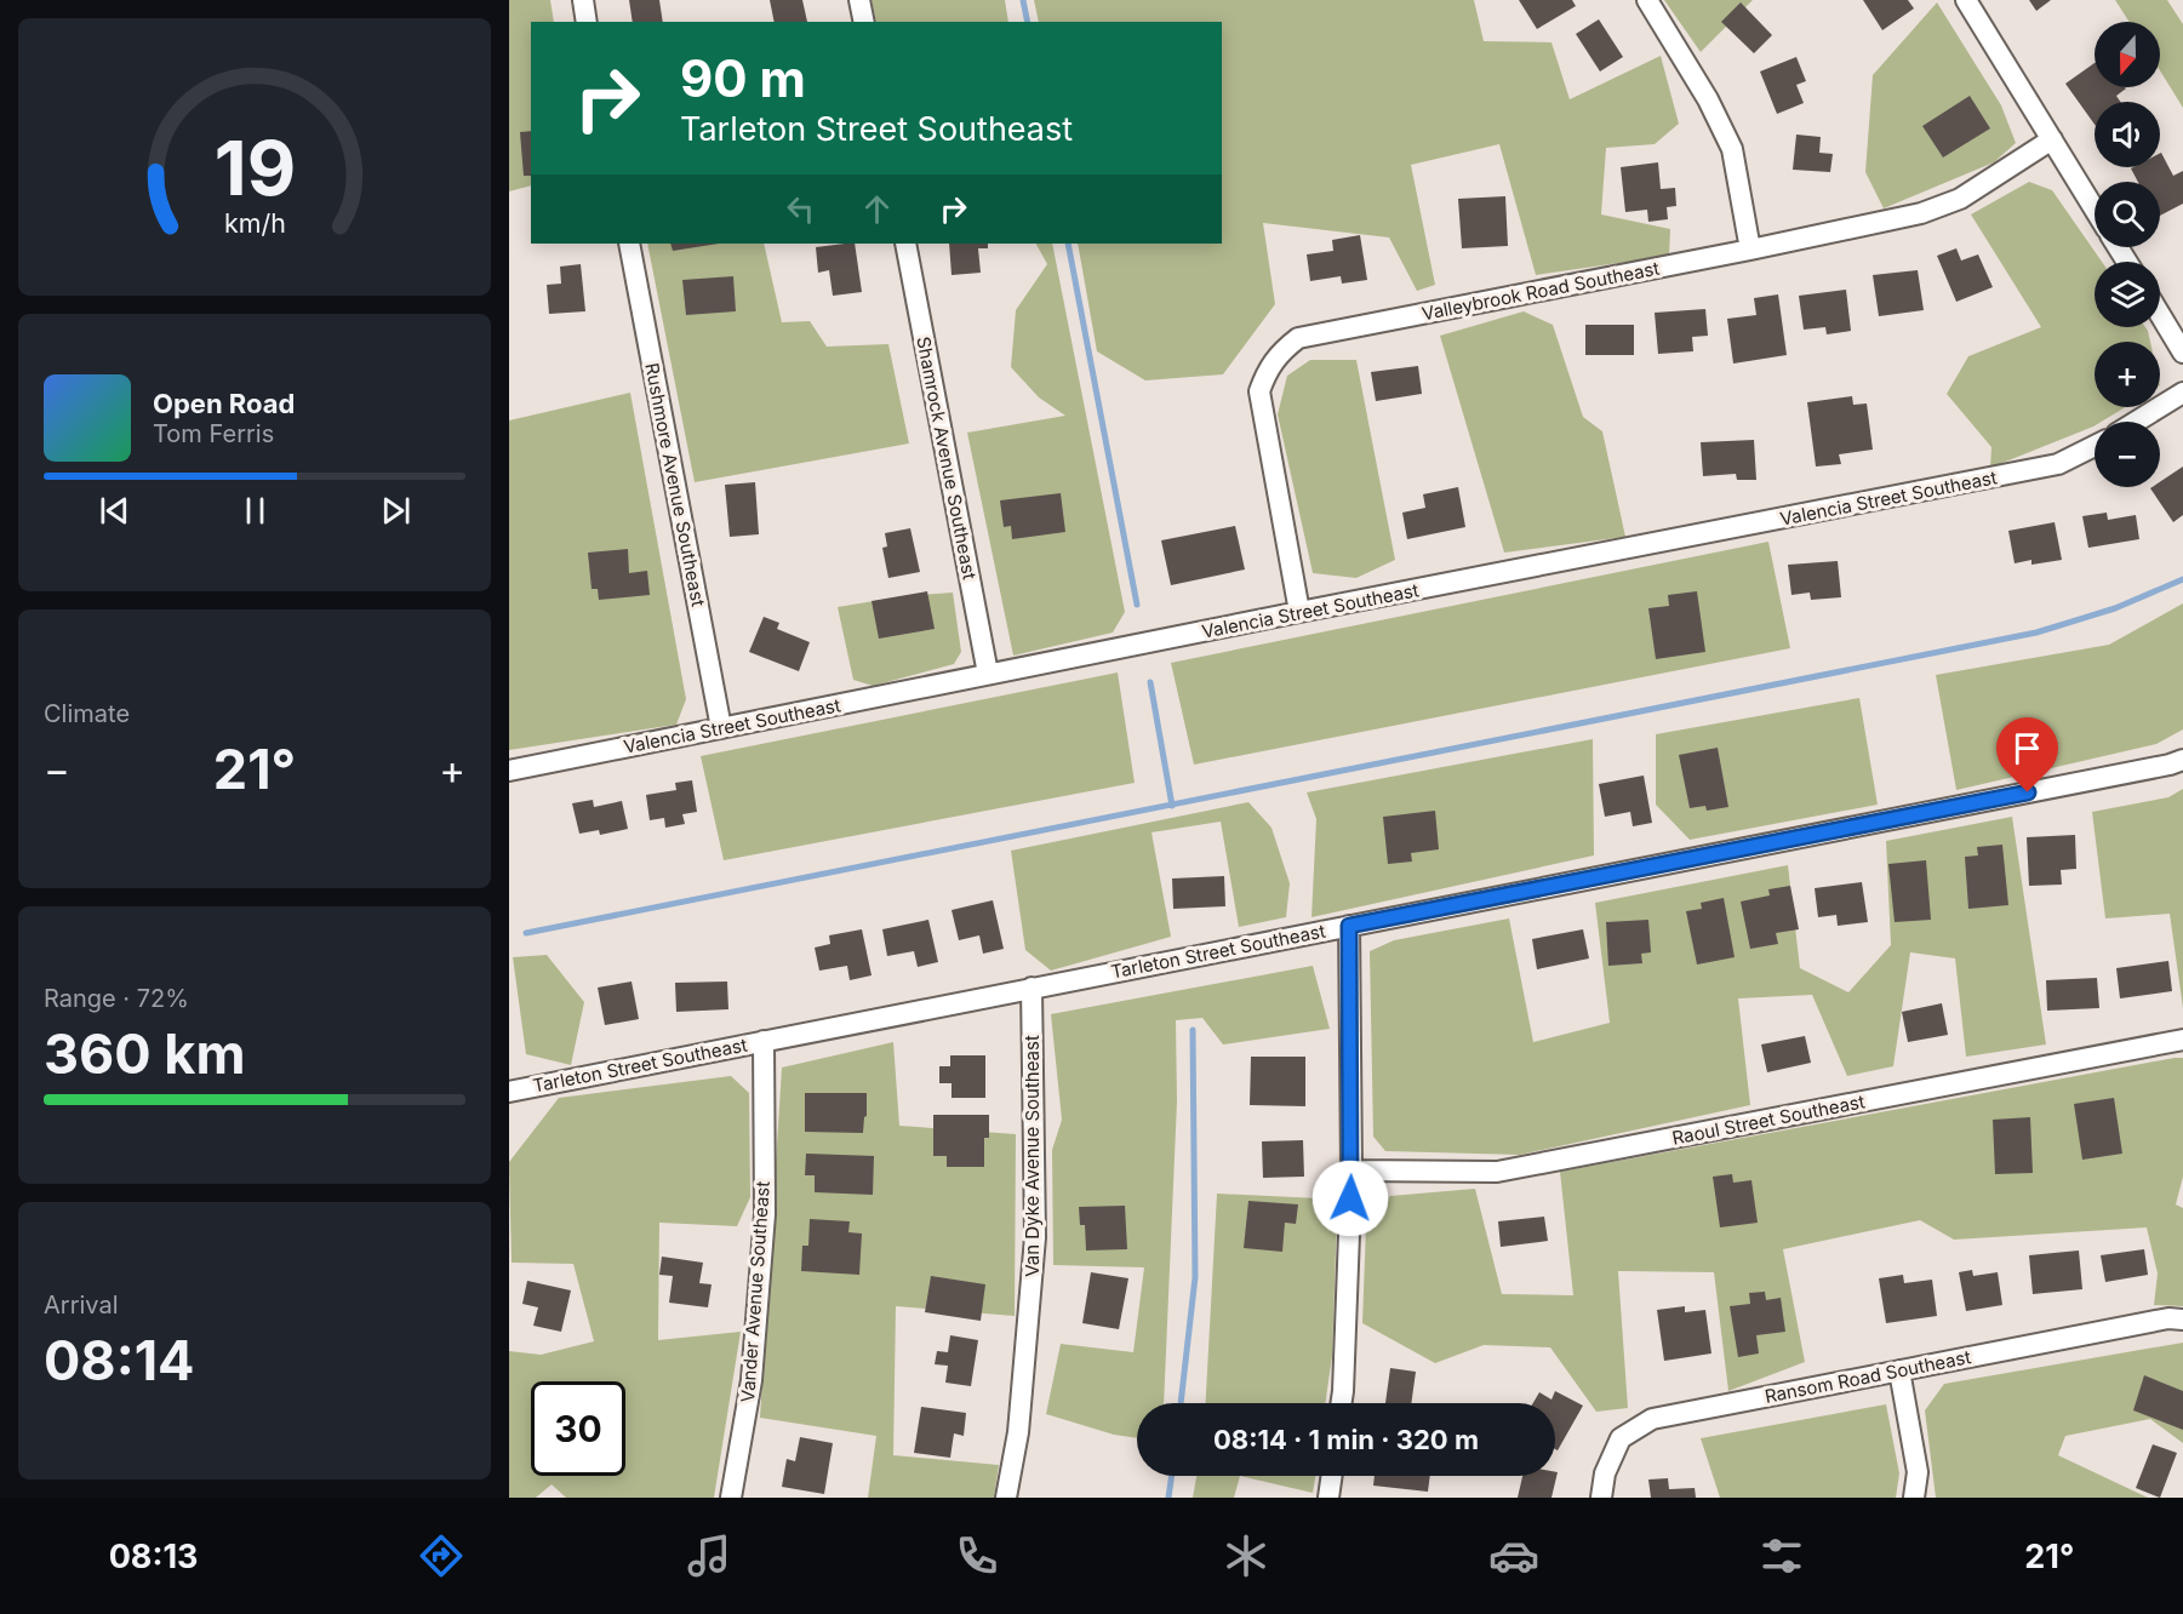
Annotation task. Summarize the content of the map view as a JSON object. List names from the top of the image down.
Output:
{
  "streets": {
    "street": [
      "Valleybrook Road Southeast",
      "Shamrock Avenue Southeast",
      "Rushmore Avenue Southeast",
      "Valencia Street Southeast",
      "Tarleton Street Southeast",
      "Raoul Street Southeast",
      "Van Dyke Avenue Southeast",
      "Vander Avenue Southeast",
      "Ransom Road Southeast"
    ]
  },
  "crossings": [
    ["Valleybrook Road Southeast", "Valencia Street Southeast"],
    ["Shamrock Avenue Southeast", "Valencia Street Southeast"],
    ["Rushmore Avenue Southeast", "Valencia Street Southeast"],
    ["Tarleton Street Southeast", "Van Dyke Avenue Southeast"],
    ["Tarleton Street Southeast", "Vander Avenue Southeast"]
  ],
  "north": "bottom",
  "page": {
    "map_buttons": ["+", "−"],
    "turn": ["90 m", "Tarleton Street Southeast"],
    "song": ["Open Road", "Tom Ferris"],
    "tile": [
      "Climate",
      ["Range · 72%", "360 km"],
      ["Arrival", "08:14"]
    ],
    "heat": ["−", "21°", "+"],
    "limit": "30",
    "trip": "08:14 · 1 min · 320 m",
    "tabs": ["08:13", "21°"],
    "gauge": ["19", "km/h"]
  }
}
